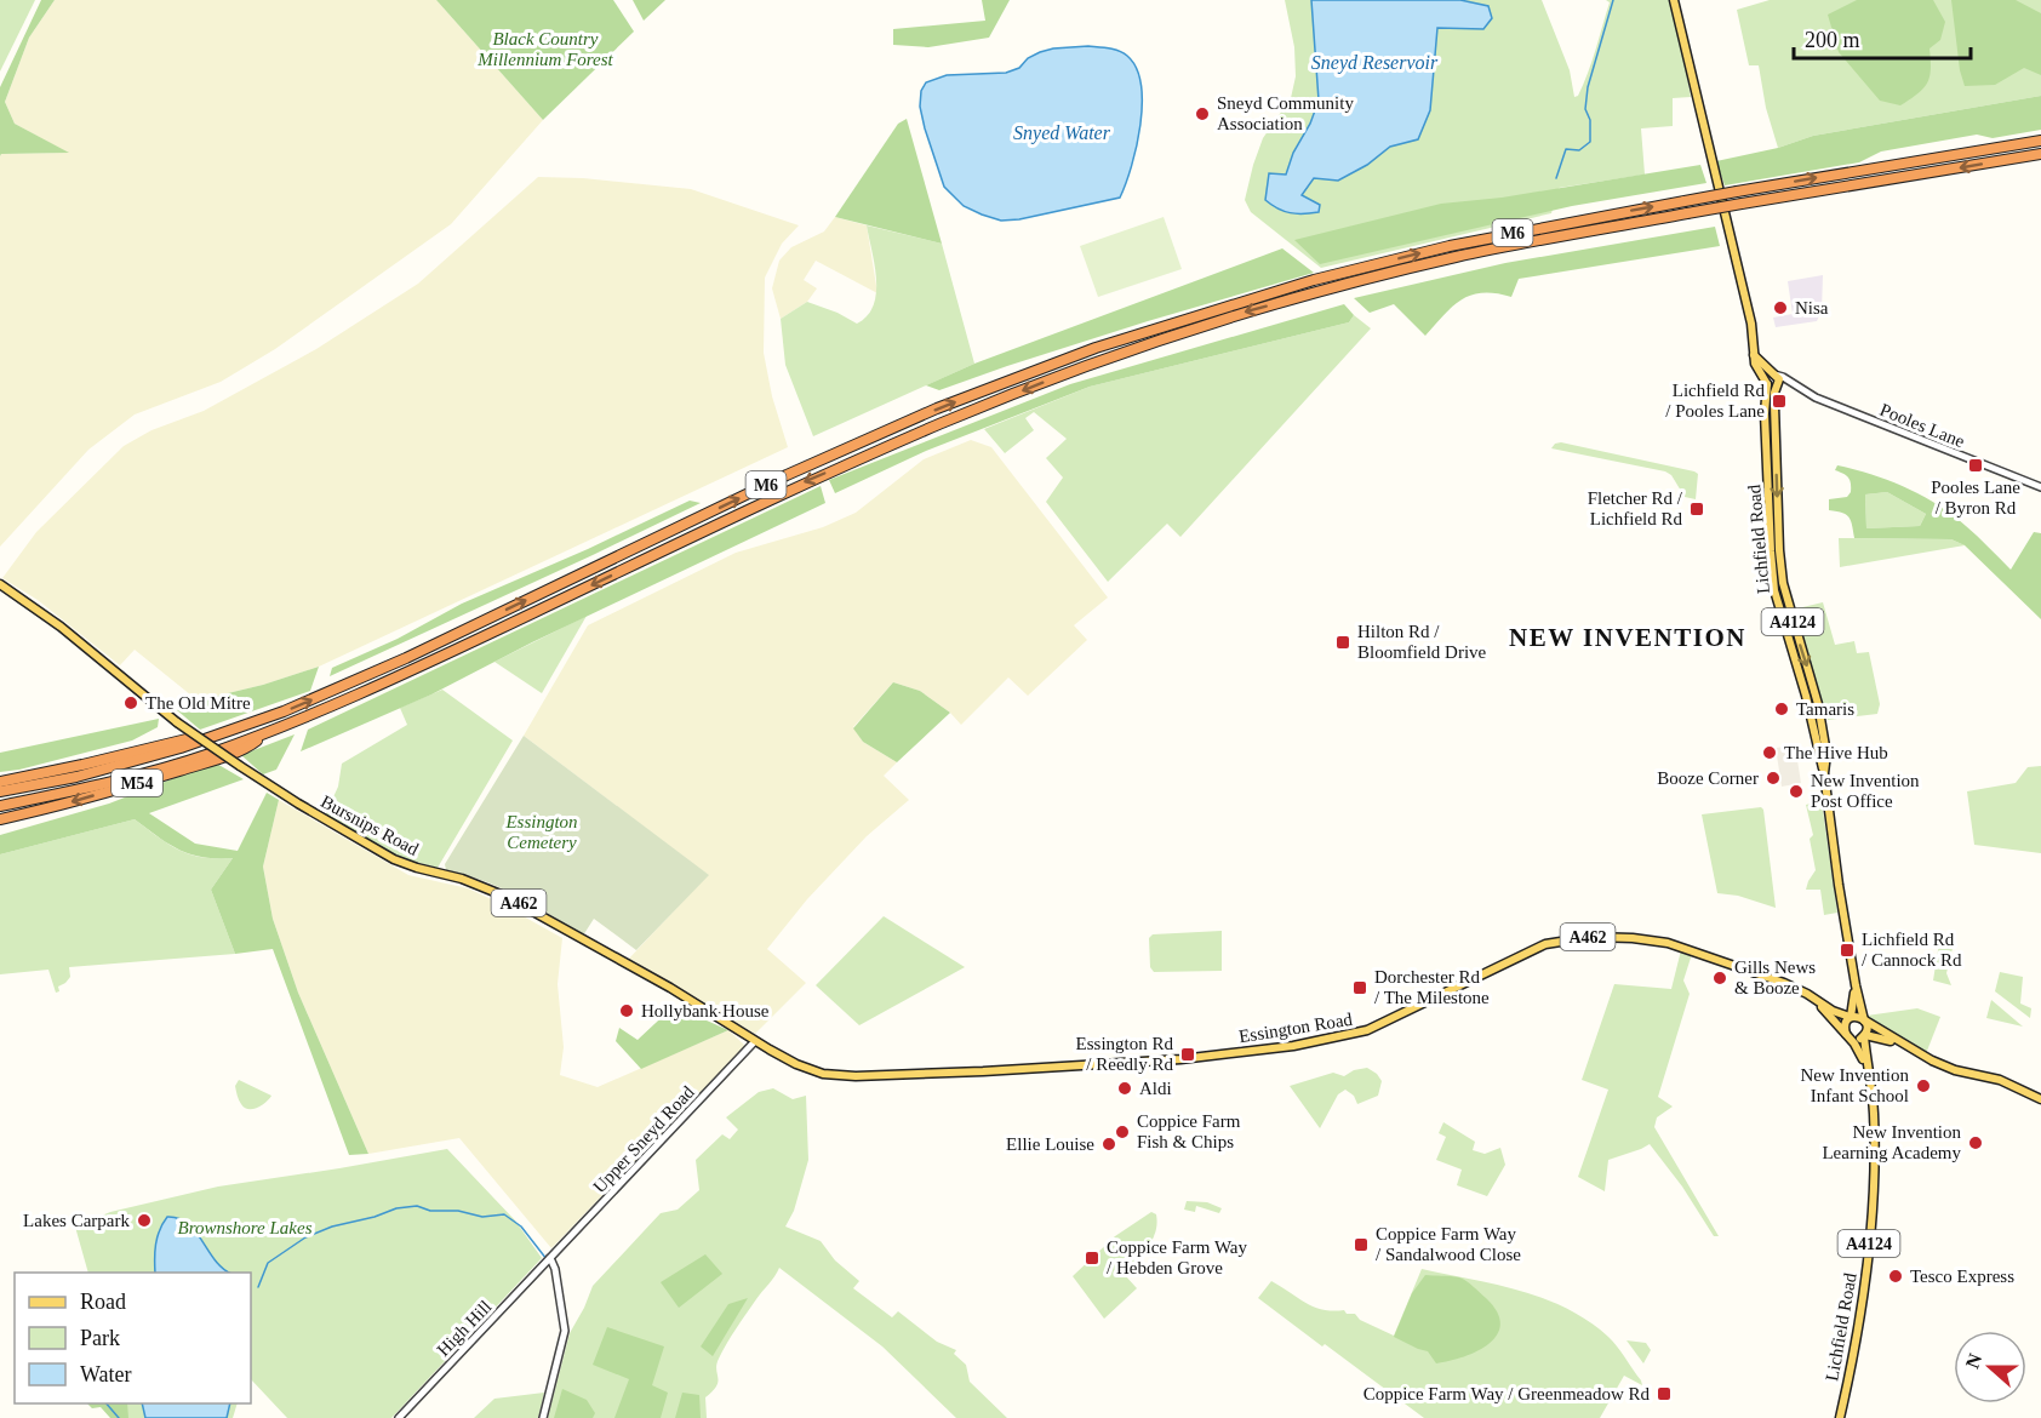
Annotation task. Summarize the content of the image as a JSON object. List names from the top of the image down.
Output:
{
  "streets": {
    "highway": ["M6", "M54"],
    "main road": [
      "Lichfield Road",
      "A4124",
      "Bursnips Road",
      "A462",
      "Essington Road"
    ],
    "street": ["Pooles Lane", "Upper Sneyd Road", "High Hill"]
  },
  "crossings": [
    ["M6", "M54"],
    ["Pooles Lane", "Lichfield Road"],
    ["Pooles Lane", "A4124"],
    ["Lichfield Road", "A4124"],
    ["Lichfield Road", "Essington Road"],
    ["Bursnips Road", "Essington Road"],
    ["Bursnips Road", "Upper Sneyd Road"],
    ["Essington Road", "Upper Sneyd Road"],
    ["Upper Sneyd Road", "High Hill"]
  ],
  "districts": ["NEW INVENTION"],
  "water": ["Sneyd Reservoir", "Snyed Water"],
  "parks": ["Black Country Millennium Forest", "Essington Cemetery", "Brownshore Lakes"],
  "places": {
    "other": [
      "Sneyd Community Association",
      "Nisa",
      "The Old Mitre",
      "Tamaris",
      "The Hive Hub",
      "Booze Corner",
      "New Invention Post Office",
      "Gills News & Booze",
      "Hollybank House",
      "New Invention Infant School",
      "Aldi",
      "Coppice Farm Fish & Chips",
      "New Invention Learning Academy",
      "Ellie Louise",
      "Lakes Carpark",
      "Tesco Express"
    ],
    "transit": [
      "Lichfield Rd / Pooles Lane",
      "Pooles Lane / Byron Rd",
      "Fletcher Rd / Lichfield Rd",
      "Hilton Rd / Bloomfield Drive",
      "Lichfield Rd / Cannock Rd",
      "Dorchester Rd / The Milestone",
      "Essington Rd / Reedly Rd",
      "Coppice Farm Way / Sandalwood Close",
      "Coppice Farm Way / Hebden Grove",
      "Coppice Farm Way / Greenmeadow Rd"
    ]
  },
  "legend": ["Road", "Park", "Water"],
  "scale_bar": "200 m",
  "north": "left"
}
